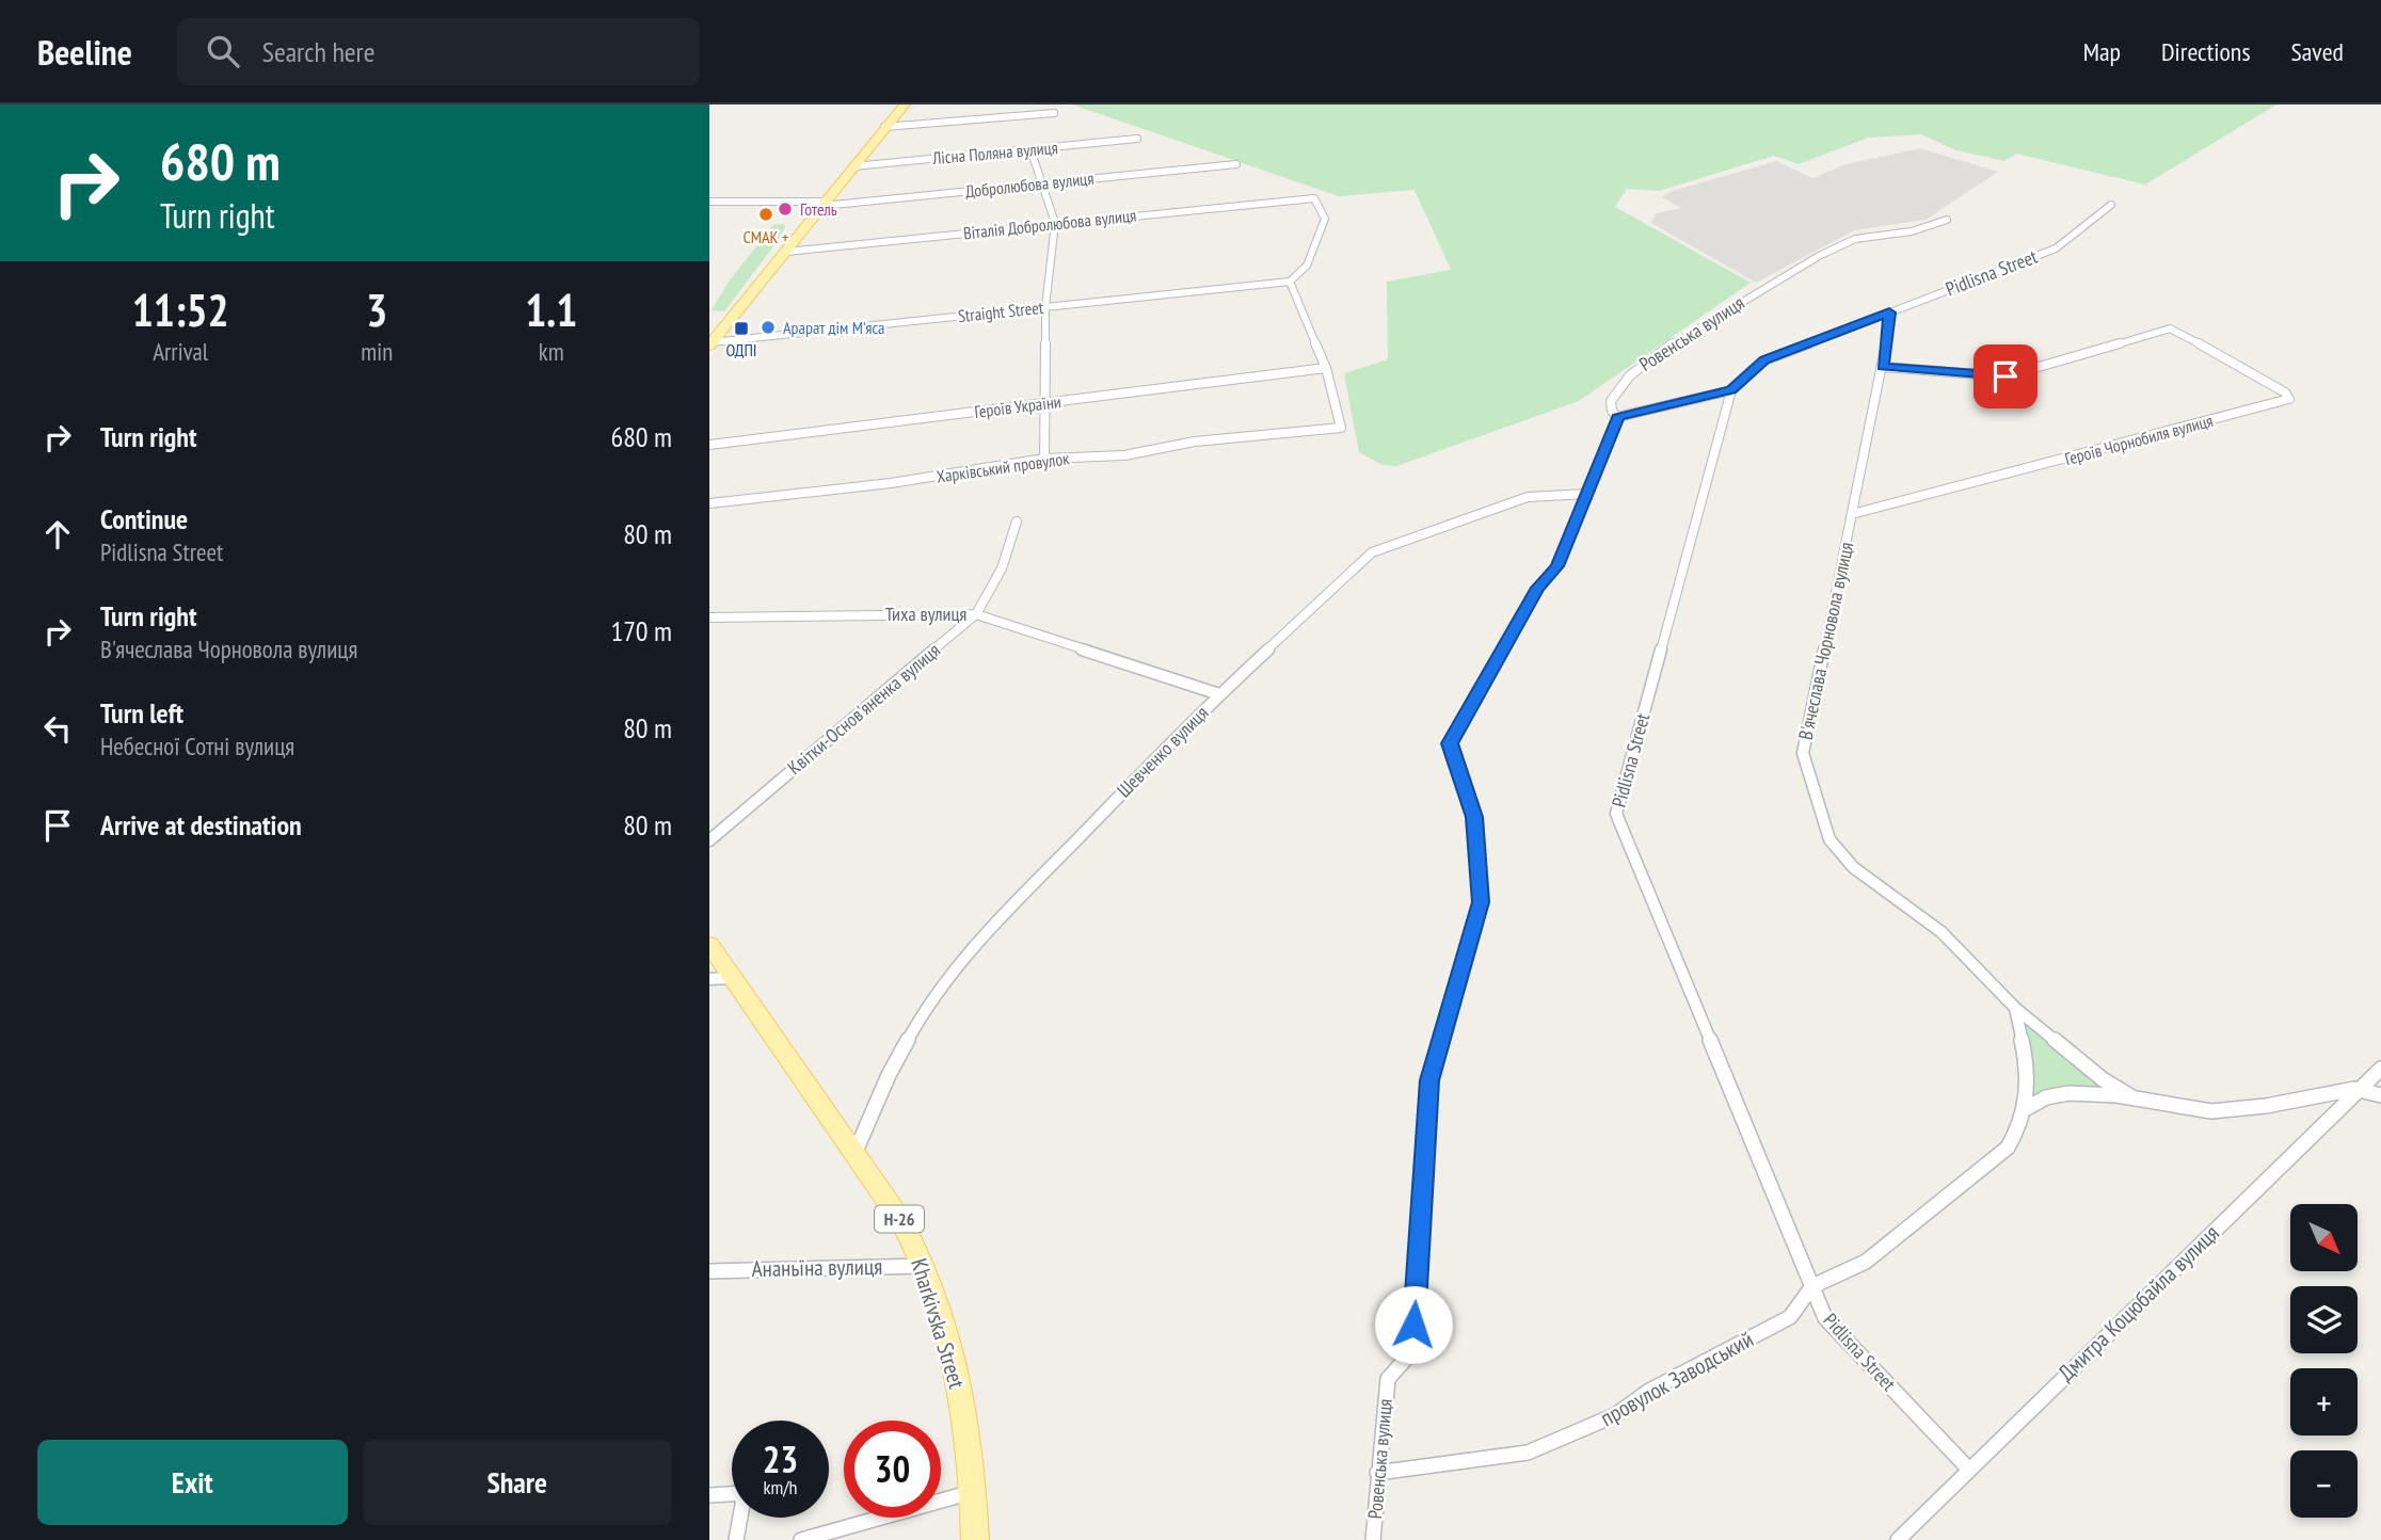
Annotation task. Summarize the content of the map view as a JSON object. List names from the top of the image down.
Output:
{
  "streets": {
    "main road": ["Н-26", "Kharkivska Street"],
    "street": [
      "Лісна Поляна вулиця",
      "Добролюбова вулиця",
      "Віталія Добролюбова вулиця",
      "Pidlisna Street",
      "Straight Street",
      "Ровенська вулиця",
      "Героїв України",
      "Героїв Чорнобиля вулиця",
      "Харківський провулок",
      "Тиха вулиця",
      "В'ячеслава Чорновола вулиця",
      "Квітки-Основ'яненка вулиця",
      "Шевченко вулиця",
      "Ананьїна вулиця",
      "Дмитра Коцюбайла вулиця",
      "провулок Заводський"
    ]
  },
  "crossings": [
    ["Віталія Добролюбова вулиця", "Straight Street"],
    ["Pidlisna Street", "В'ячеслава Чорновола вулиця"],
    ["Pidlisna Street", "Дмитра Коцюбайла вулиця"],
    ["Pidlisna Street", "провулок Заводський"],
    ["Ровенська вулиця", "Шевченко вулиця"],
    ["Ровенська вулиця", "провулок Заводський"],
    ["Героїв України", "Харківський провулок"],
    ["Героїв Чорнобиля вулиця", "В'ячеслава Чорновола вулиця"],
    ["Тиха вулиця", "Квітки-Основ'яненка вулиця"],
    ["Тиха вулиця", "Шевченко вулиця"],
    ["Шевченко вулиця", "Kharkivska Street"],
    ["Ананьїна вулиця", "Kharkivska Street"]
  ],
  "places": {
    "other": ["Готель", "СМАК +", "Арарат дім М'яса"],
    "transit": ["ОДПІ"]
  },
  "north": "bottom right",
  "page": {
    "header": "Beeline",
    "search": "Search here",
    "nav": ["Map", "Directions", "Saved"],
    "turn": ["680 m", "Turn right"],
    "eta": [
      "11:52",
      "Arrival",
      "3",
      "min",
      "1.1",
      "km"
    ],
    "list": [
      {
        "name": "Turn right",
        "value": "680 m"
      },
      {
        "name": "Continue",
        "note": "Pidlisna Street",
        "value": "80 m"
      },
      {
        "name": "Turn right",
        "note": "В'ячеслава Чорновола вулиця",
        "value": "170 m"
      },
      {
        "name": "Turn left",
        "note": "Небесної Сотні вулиця",
        "value": "80 m"
      },
      {
        "name": "Arrive at destination",
        "value": "80 m"
      }
    ],
    "map_buttons": ["+", "−"],
    "speed": "23 km/h",
    "limit": "30",
    "buttons": ["Exit", "Share"]
  }
}
